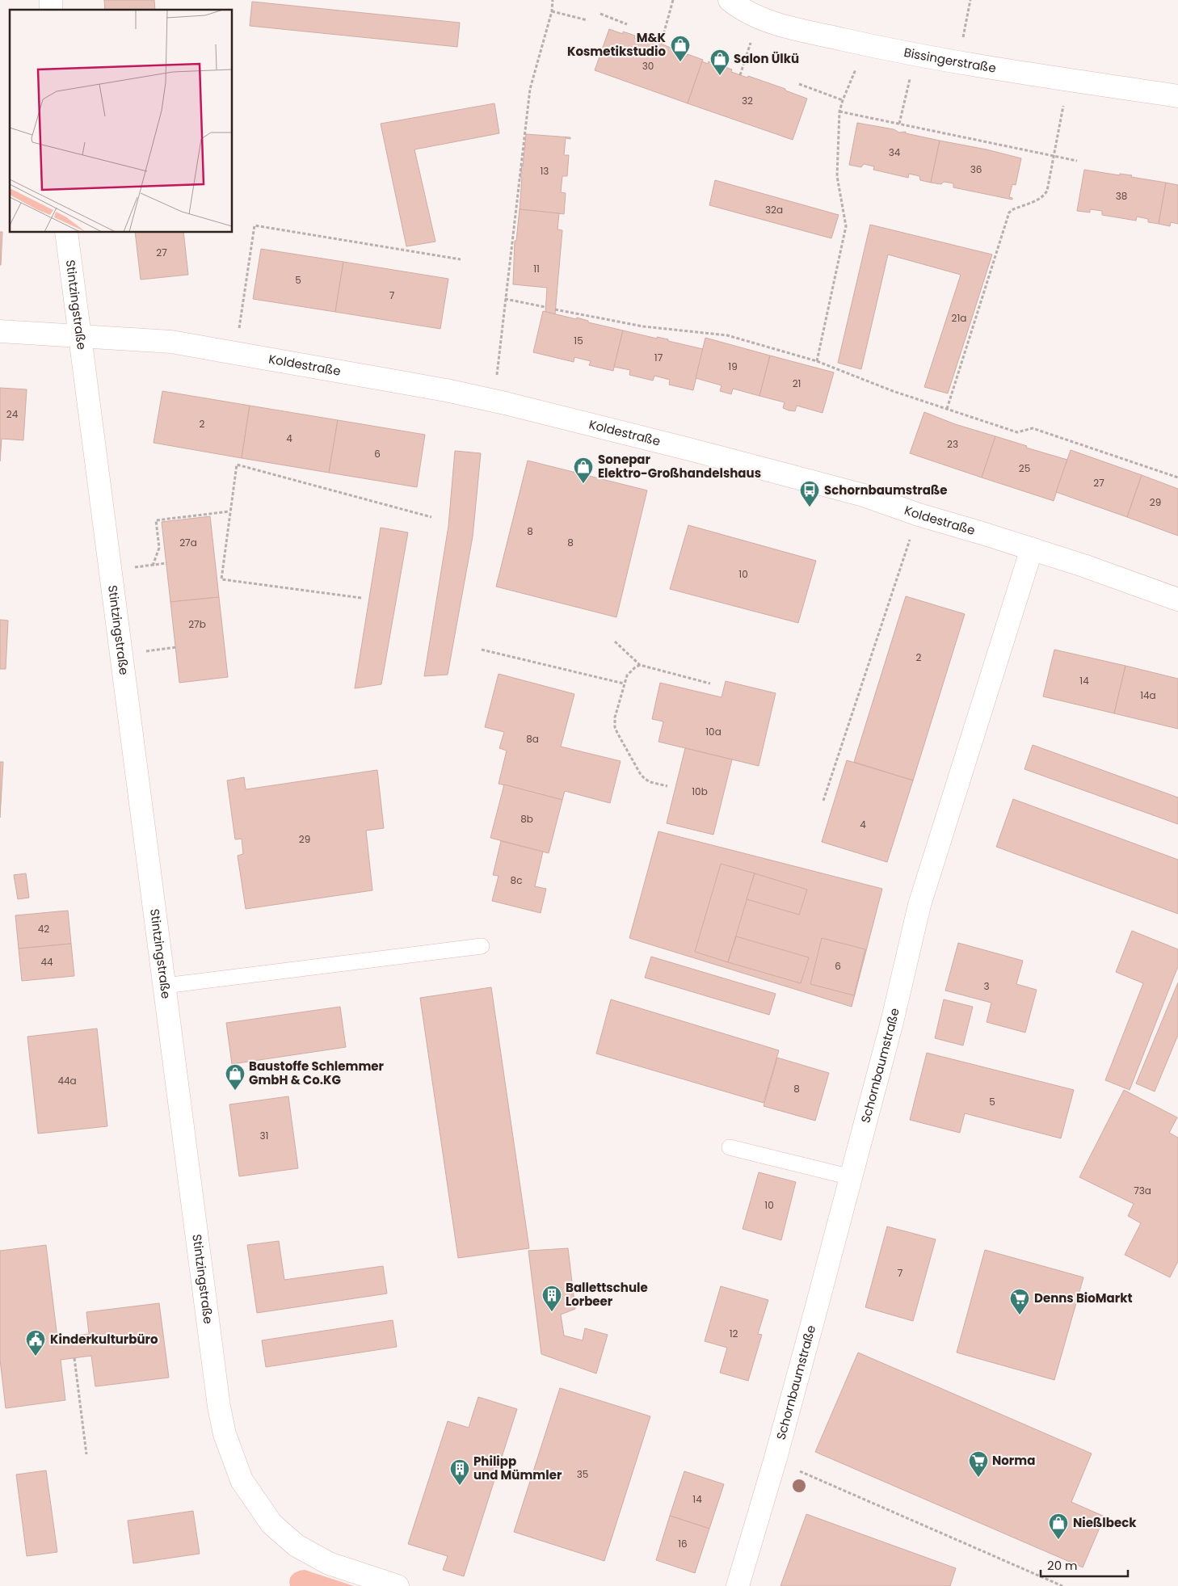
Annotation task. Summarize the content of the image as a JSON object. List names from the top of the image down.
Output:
{
  "streets": {
    "street": [
      "Bissingerstraße",
      "Stintzingstraße",
      "Koldestraße",
      "Schornbaumstraße"
    ]
  },
  "crossings": [
    ["Stintzingstraße", "Koldestraße"],
    ["Koldestraße", "Schornbaumstraße"]
  ],
  "places": {
    "shop": [
      "M&K Kosmetikstudio",
      "Salon Ülkü",
      "Sonepar Elektro-Großhandelshaus",
      "Baustoffe Schlemmer GmbH & Co.KG",
      "Nießlbeck"
    ],
    "bus stop": ["Schornbaumstraße"],
    "building": ["Ballettschule Lorbeer", "Philipp und Mümmler"],
    "supermarket": ["Denns BioMarkt", "Norma"],
    "public building": ["Kinderkulturbüro"]
  },
  "house_numbers": [
    "30",
    "32",
    "34",
    "36",
    "13",
    "38",
    "32a",
    "27",
    "11",
    "5",
    "7",
    "21a",
    "15",
    "17",
    "19",
    "21",
    "24",
    "2",
    "4",
    "23",
    "6",
    "25",
    "27",
    "29",
    "8",
    "27a",
    "8",
    "10",
    "27b",
    "2",
    "14",
    "14a",
    "10a",
    "8a",
    "10b",
    "8b",
    "4",
    "29",
    "8c",
    "42",
    "44",
    "6",
    "3",
    "44a",
    "8",
    "5",
    "31",
    "73a",
    "10",
    "7",
    "12",
    "35",
    "14",
    "16"
  ],
  "scale_bar": "20 m"
}
